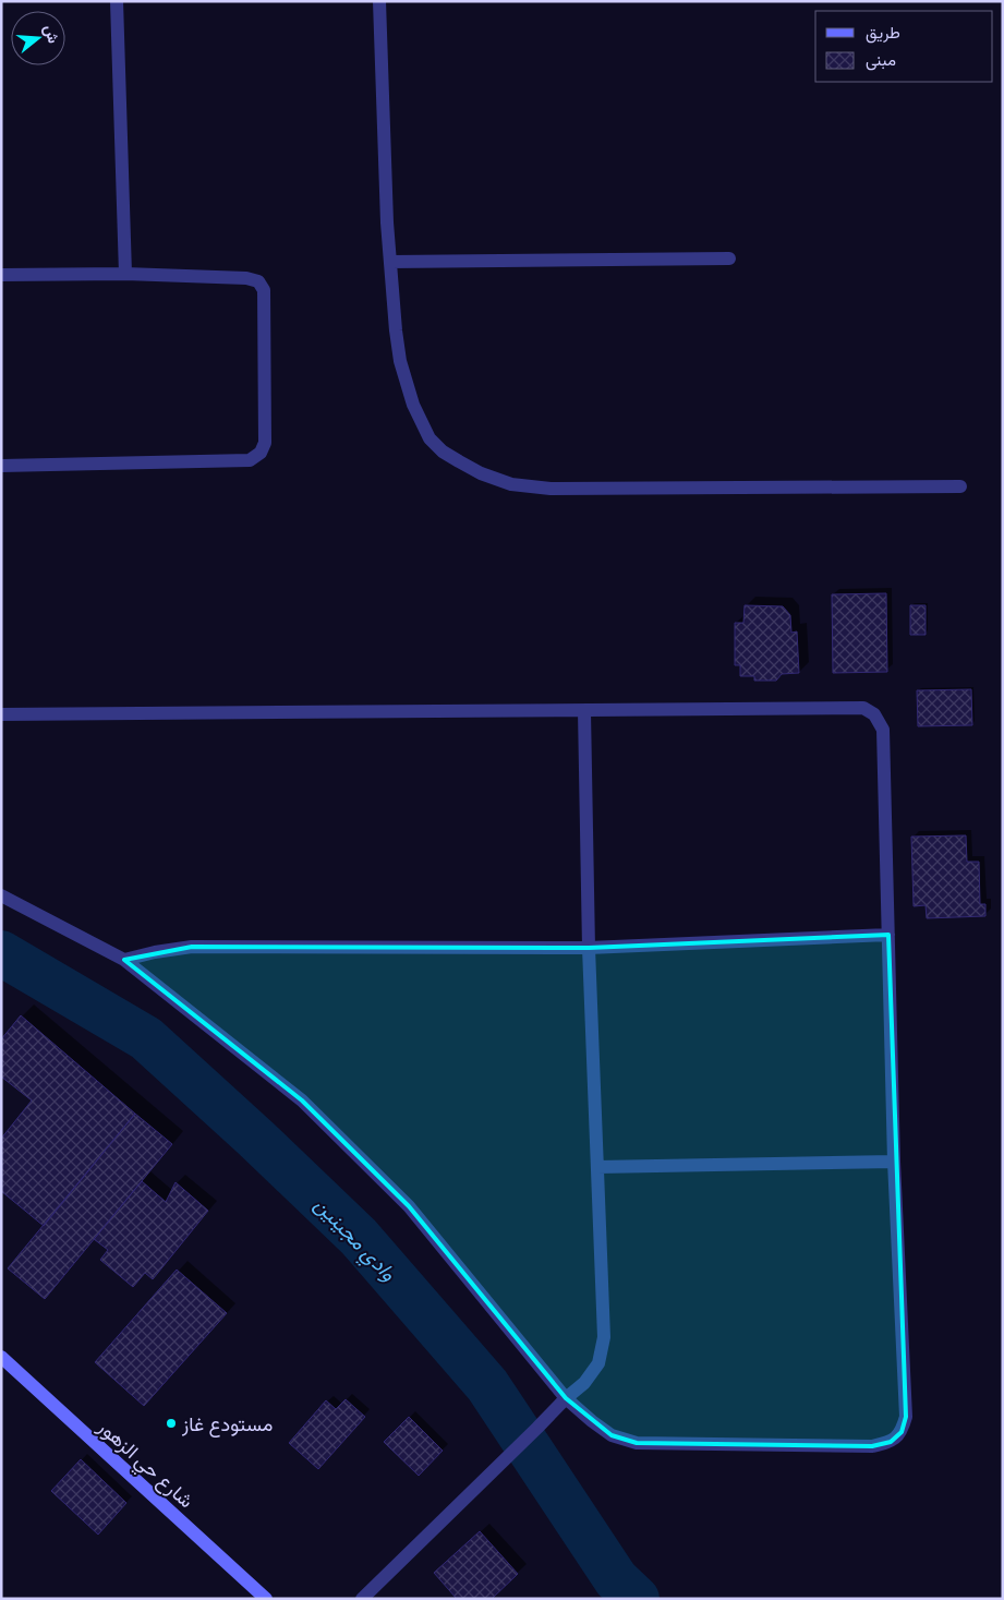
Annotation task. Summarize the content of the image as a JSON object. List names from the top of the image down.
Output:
{
  "streets": {
    "street": ["شارع حي الزهور"]
  },
  "water": ["وادي مجينين"],
  "places": ["مستودع غاز"],
  "legend": ["طريق", "مبنى"],
  "north": "right"
}
